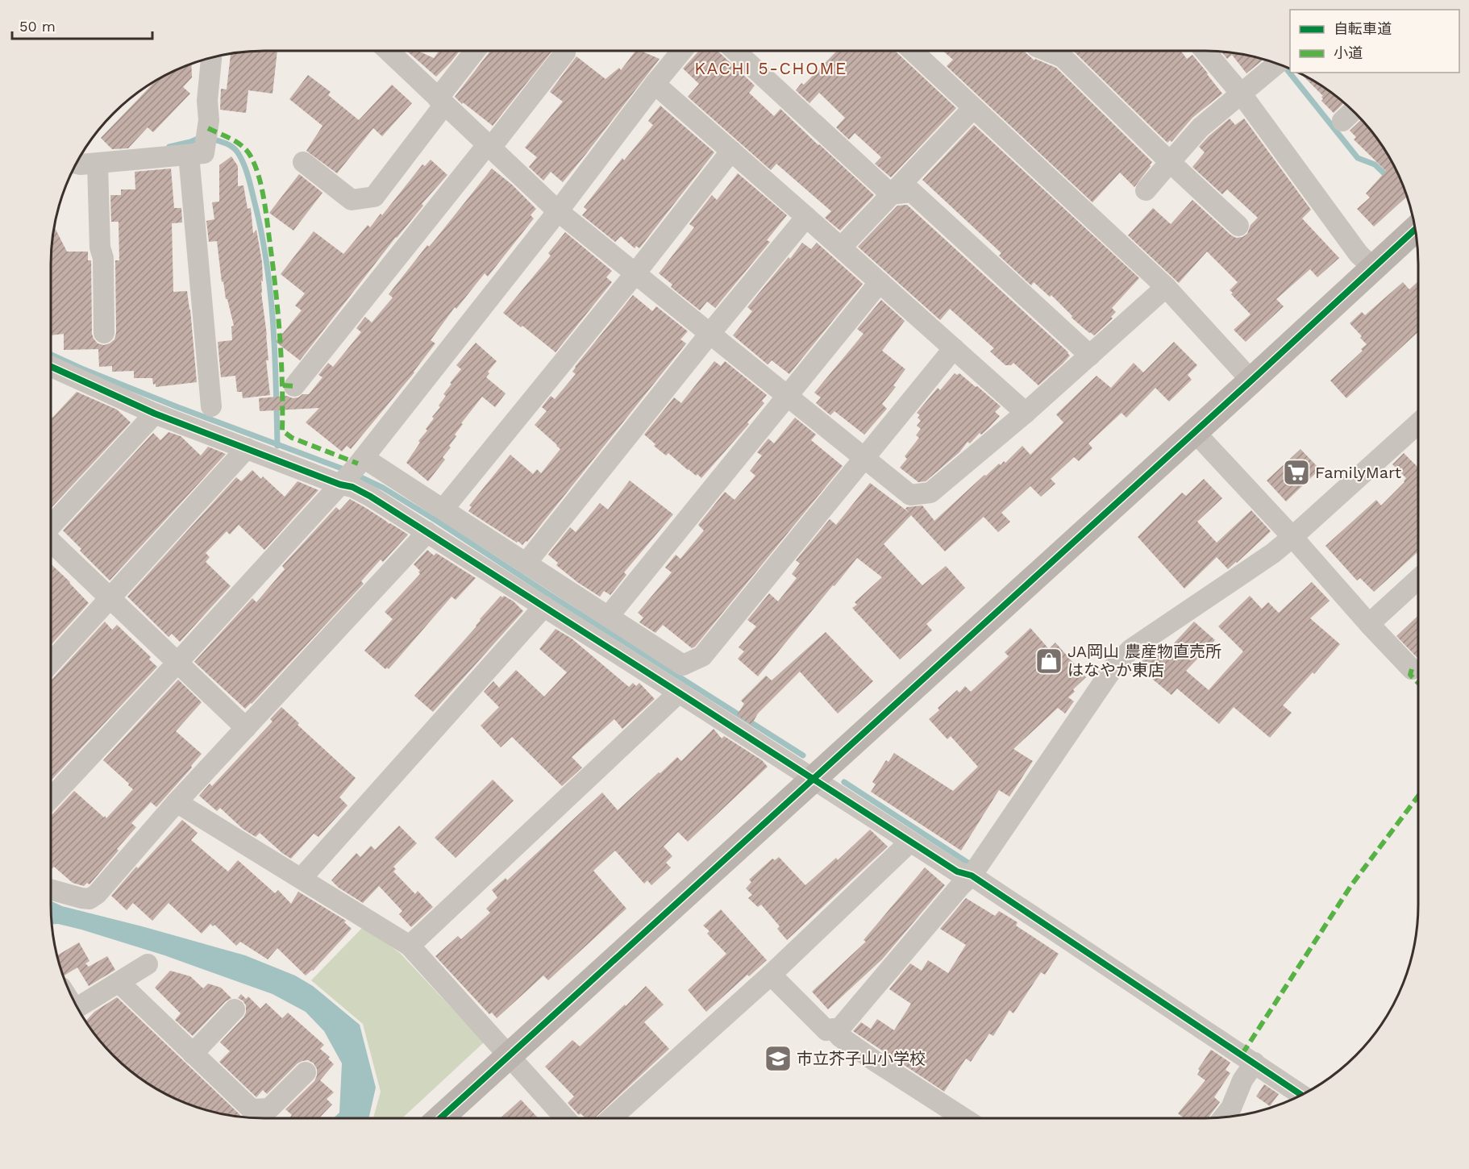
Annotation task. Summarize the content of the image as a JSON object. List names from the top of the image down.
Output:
{
  "districts": ["KACHI 5-CHOME"],
  "places": {
    "supermarket": ["FamilyMart"],
    "shop": ["JA岡山 農産物直売所 はなやか東店"],
    "school or university": ["市立芥子山小学校"]
  },
  "legend": ["自転車道", "小道"],
  "scale_bar": "50 m"
}
